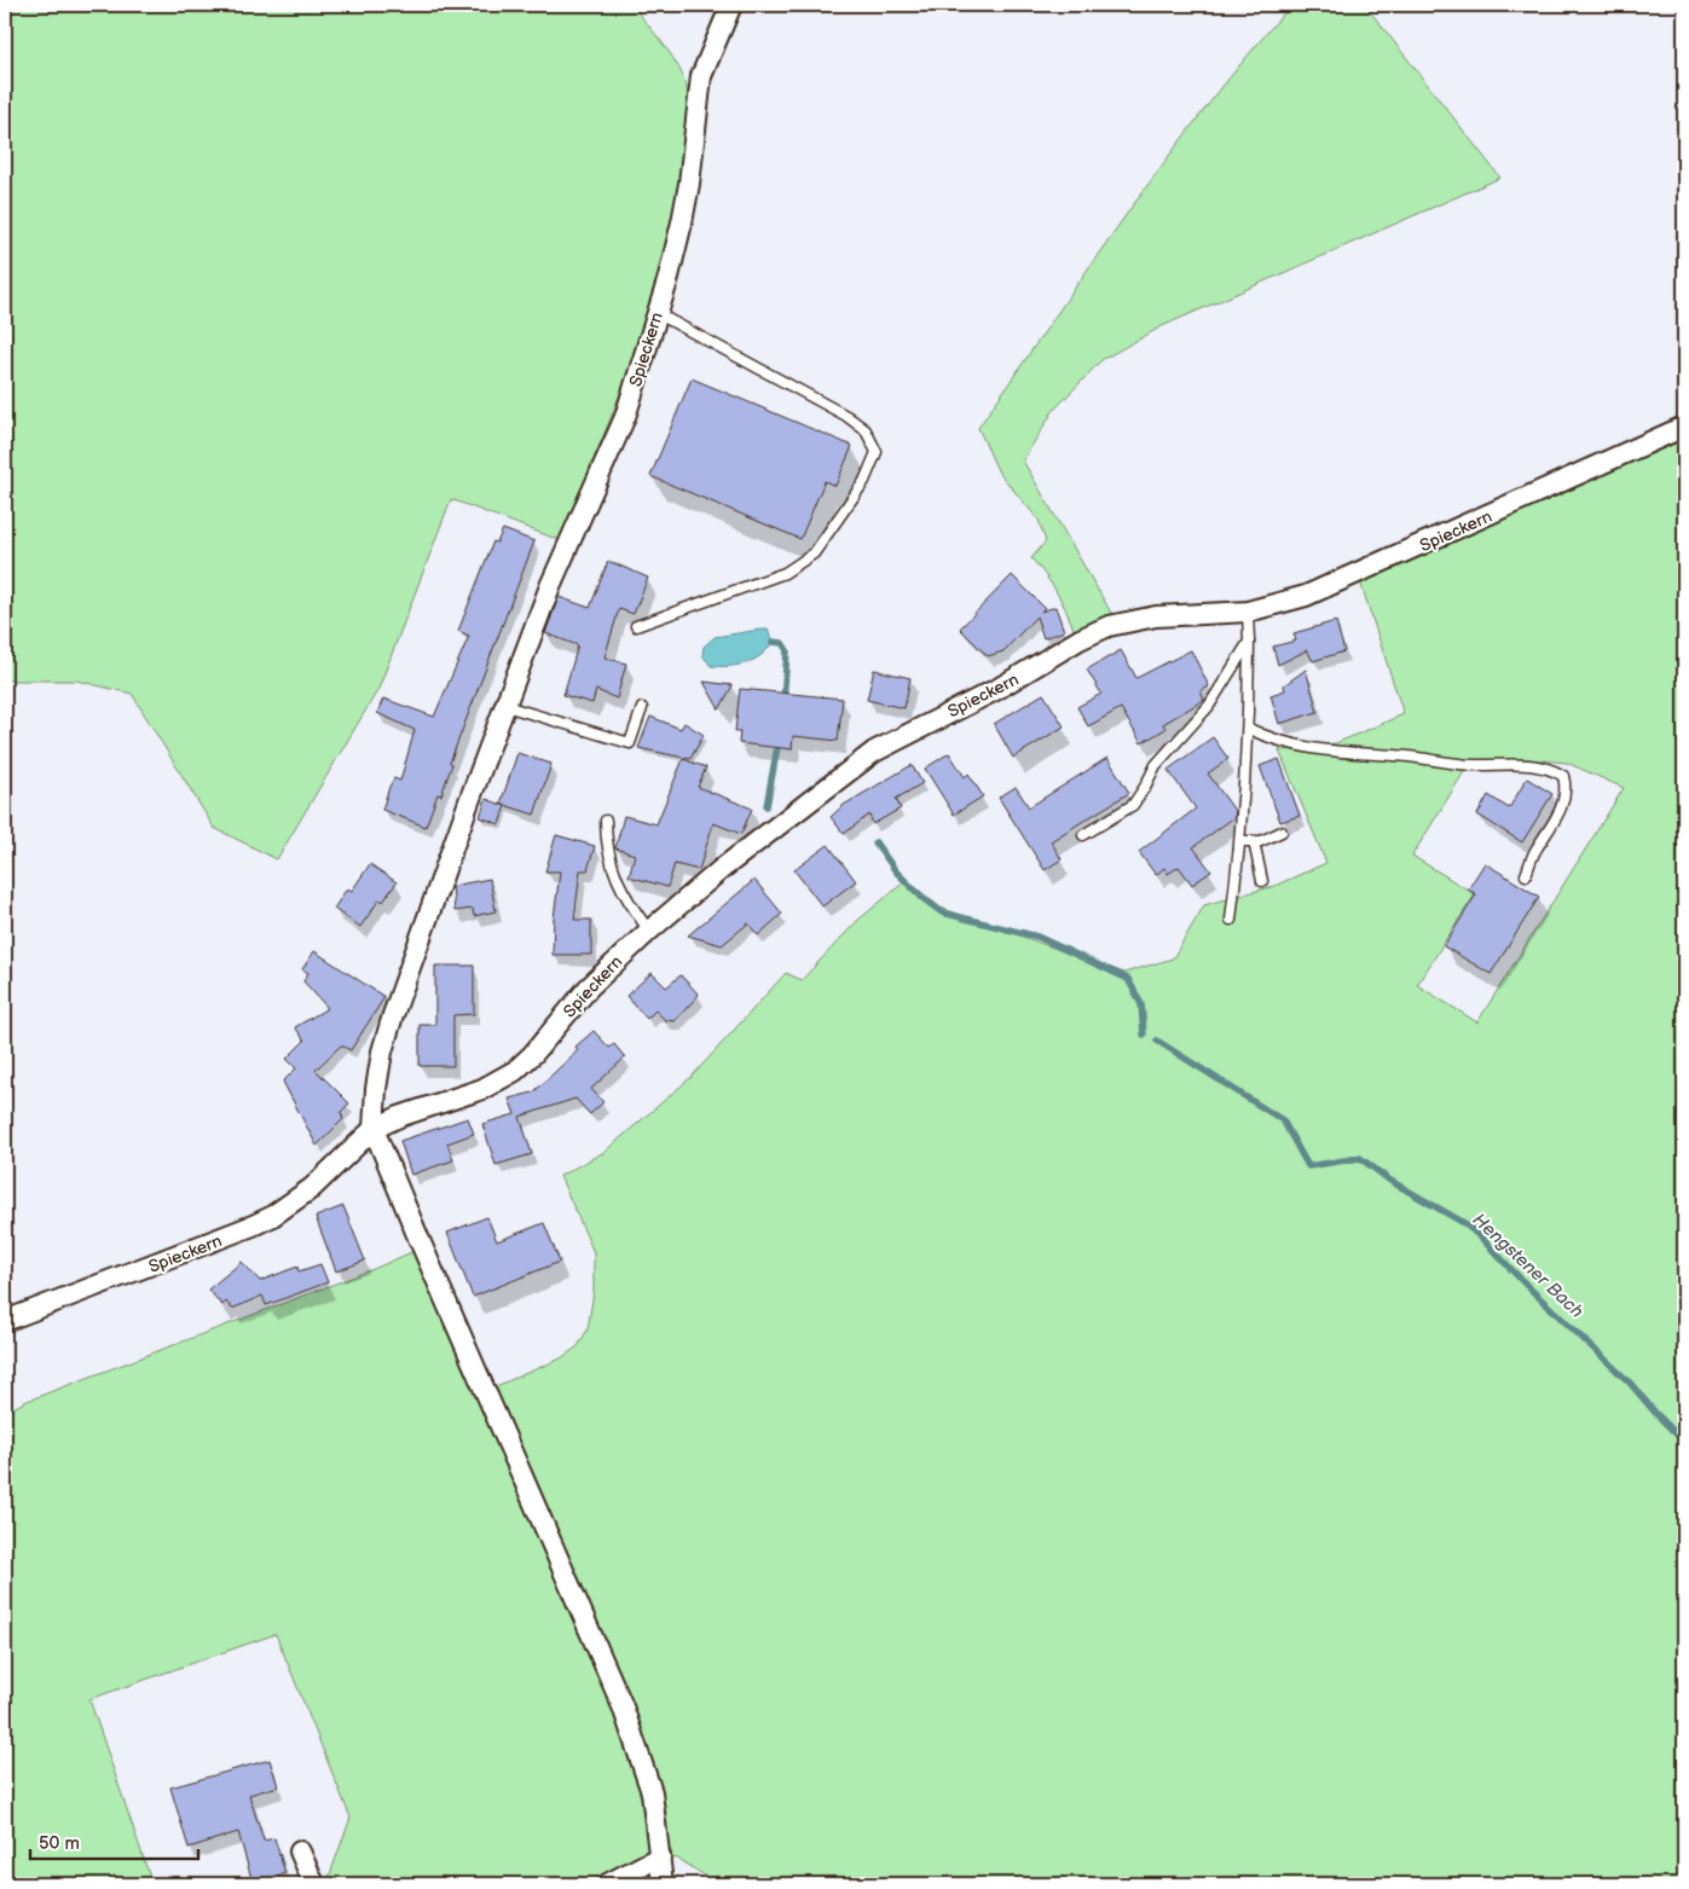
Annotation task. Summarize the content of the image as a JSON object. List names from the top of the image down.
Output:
{
  "streets": {
    "street": ["Spieckern"]
  },
  "water": ["Hengstener Bach"],
  "scale_bar": "50 m"
}
